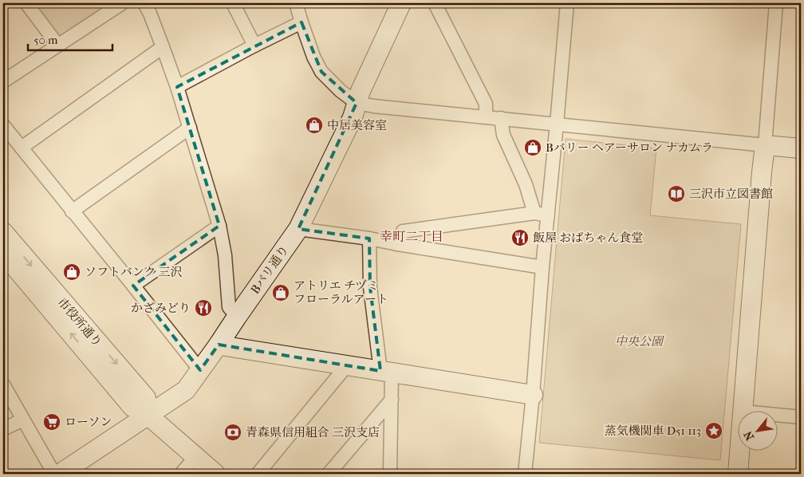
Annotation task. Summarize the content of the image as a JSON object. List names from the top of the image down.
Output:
{
  "streets": {
    "street": ["Bバリ通り", "市役所通り"]
  },
  "crossings": [
    ["Bバリ通り", "市役所通り"]
  ],
  "districts": ["幸町二丁目"],
  "parks": ["中央公園"],
  "places": {
    "shop": [
      "中居美容室",
      "Bバリー ヘアーサロン ナカムラ",
      "ソフトバンク 三沢",
      "アトリエ チヅミ フローラルアート"
    ],
    "library": ["三沢市立図書館"],
    "restaurant": ["飯屋 おばちゃん食堂", "かざみどり"],
    "supermarket": ["ローソン"],
    "place": ["蒸気機関車 D51 113"],
    "bank": ["青森県信用組合 三沢支店"]
  },
  "scale_bar": "50 m",
  "north": "bottom left"
}
